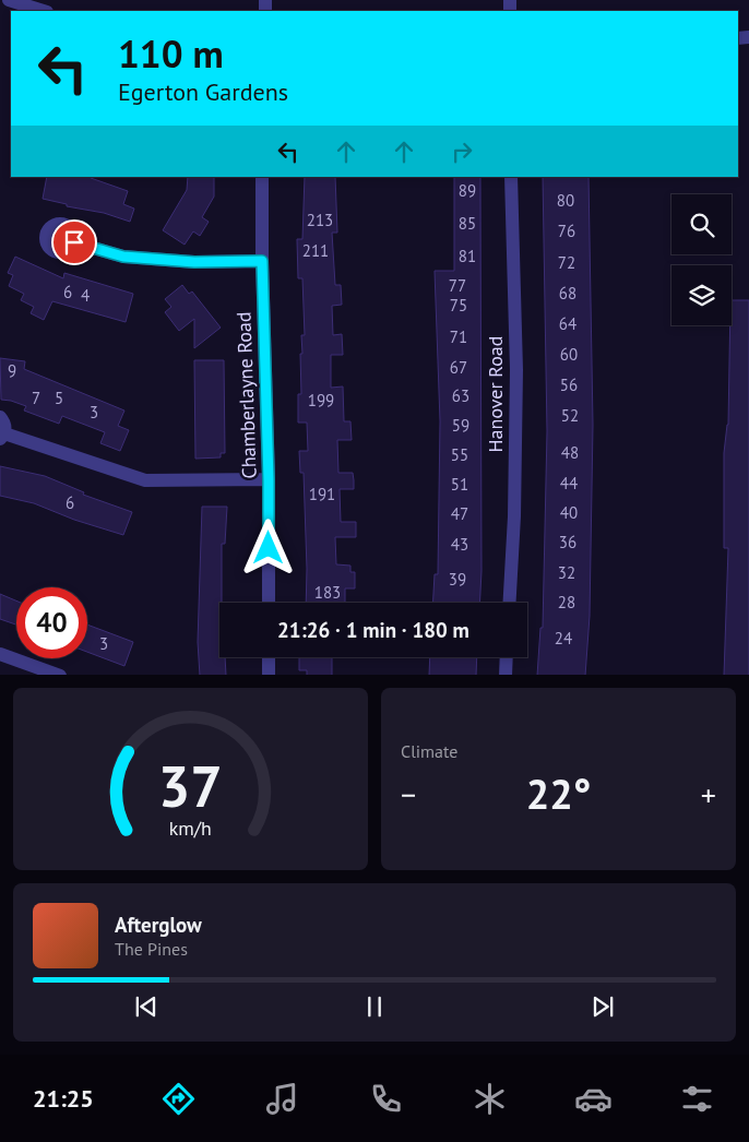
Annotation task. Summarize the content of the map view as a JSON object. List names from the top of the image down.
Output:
{
  "streets": {
    "street": ["Hanover Road", "Chamberlayne Road"]
  },
  "house_numbers": [
    "89",
    "80",
    "213",
    "85",
    "76",
    "211",
    "81",
    "72",
    "77",
    "6",
    "68",
    "4",
    "75",
    "64",
    "71",
    "60",
    "67",
    "9",
    "56",
    "63",
    "7",
    "5",
    "199",
    "3",
    "52",
    "59",
    "48",
    "55",
    "44",
    "51",
    "191",
    "6",
    "40",
    "47",
    "36",
    "43",
    "32",
    "39",
    "183",
    "28",
    "24",
    "3"
  ],
  "page": {
    "turn": ["110 m", "Egerton Gardens"],
    "limit": "40",
    "trip": "21:26 · 1 min · 180 m",
    "tile": "Climate",
    "heat": ["−", "22°", "+"],
    "song": ["Afterglow", "The Pines"],
    "tabs": "21:25",
    "gauge": ["37", "km/h"]
  }
}
